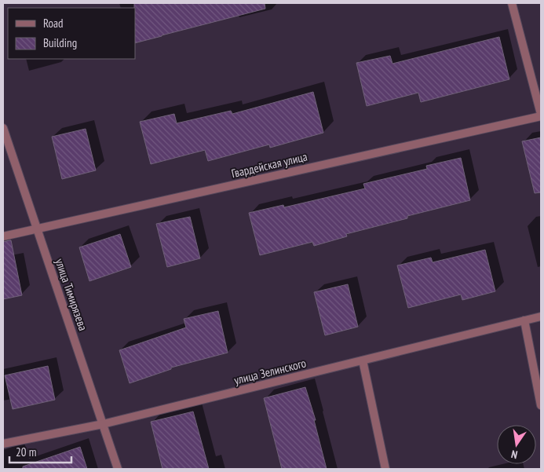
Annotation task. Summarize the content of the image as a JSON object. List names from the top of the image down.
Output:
{
  "streets": {
    "street": ["Гвардейская улица", "улица Тимирязева", "улица Зелинского"]
  },
  "crossings": [
    ["Гвардейская улица", "улица Тимирязева"],
    ["улица Тимирязева", "улица Зелинского"]
  ],
  "legend": ["Road", "Building"],
  "scale_bar": "20 m",
  "north": "bottom"
}
